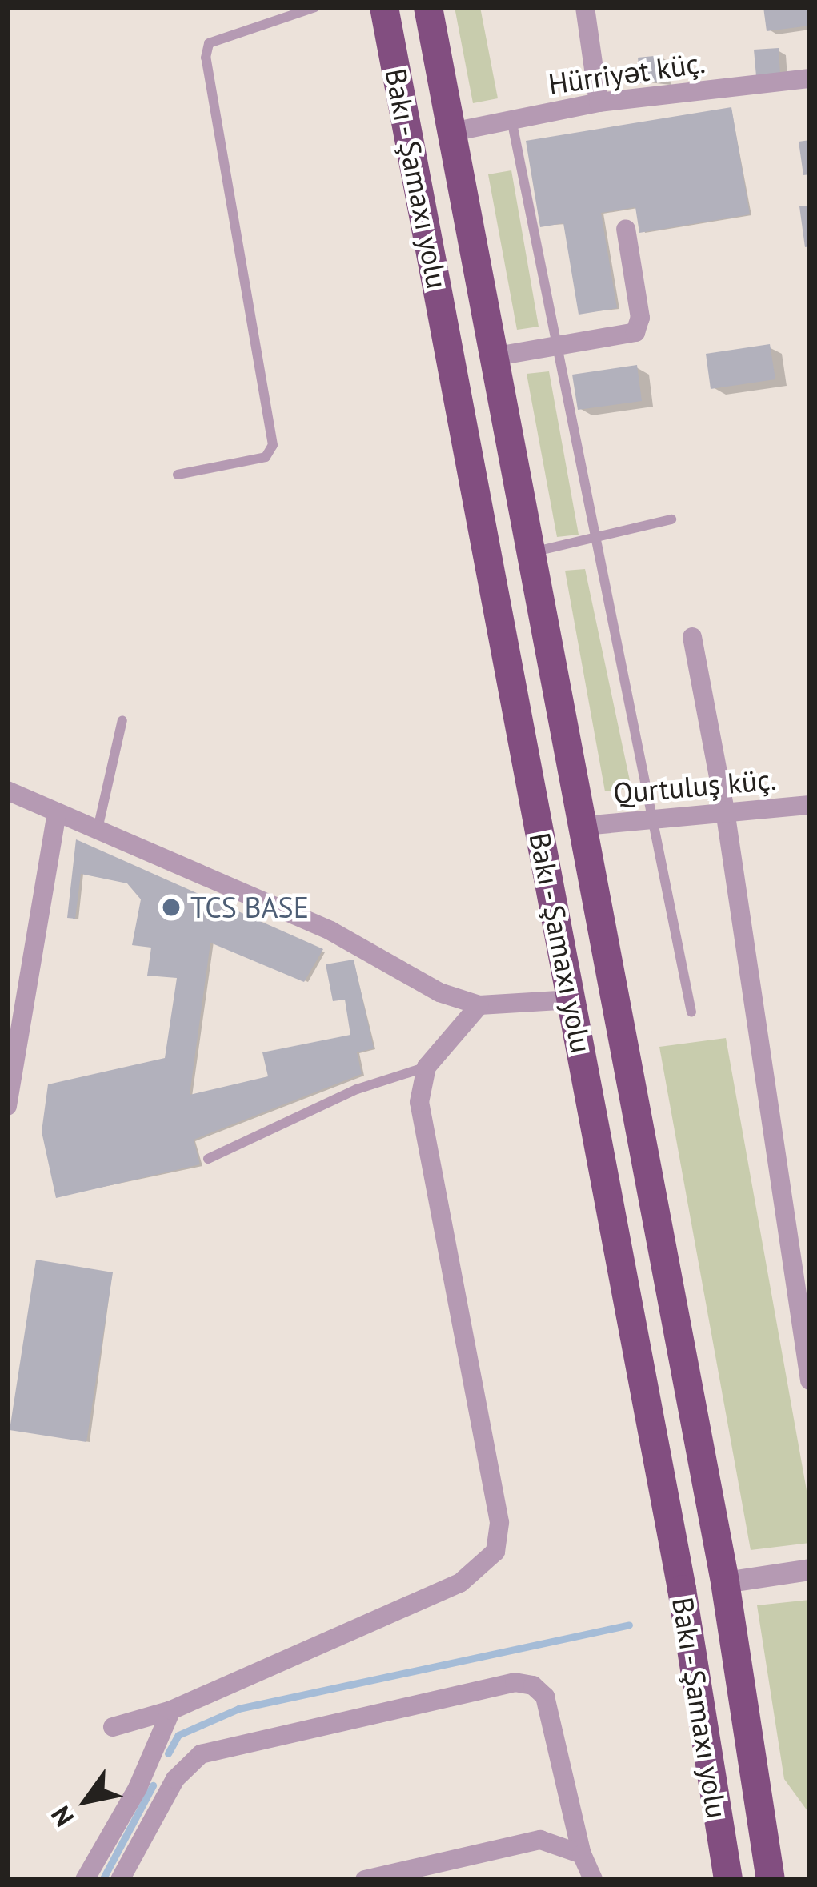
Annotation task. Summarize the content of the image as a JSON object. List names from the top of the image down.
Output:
{
  "streets": {
    "highway": ["Bakı - Şamaxı yolu"],
    "street": ["Hürriyət küç.", "Qurtuluş küç."]
  },
  "crossings": [
    ["Hürriyət küç.", "Bakı - Şamaxı yolu"],
    ["Bakı - Şamaxı yolu", "Qurtuluş küç."]
  ],
  "places": ["TCS BASE"],
  "north": "bottom left"
}
